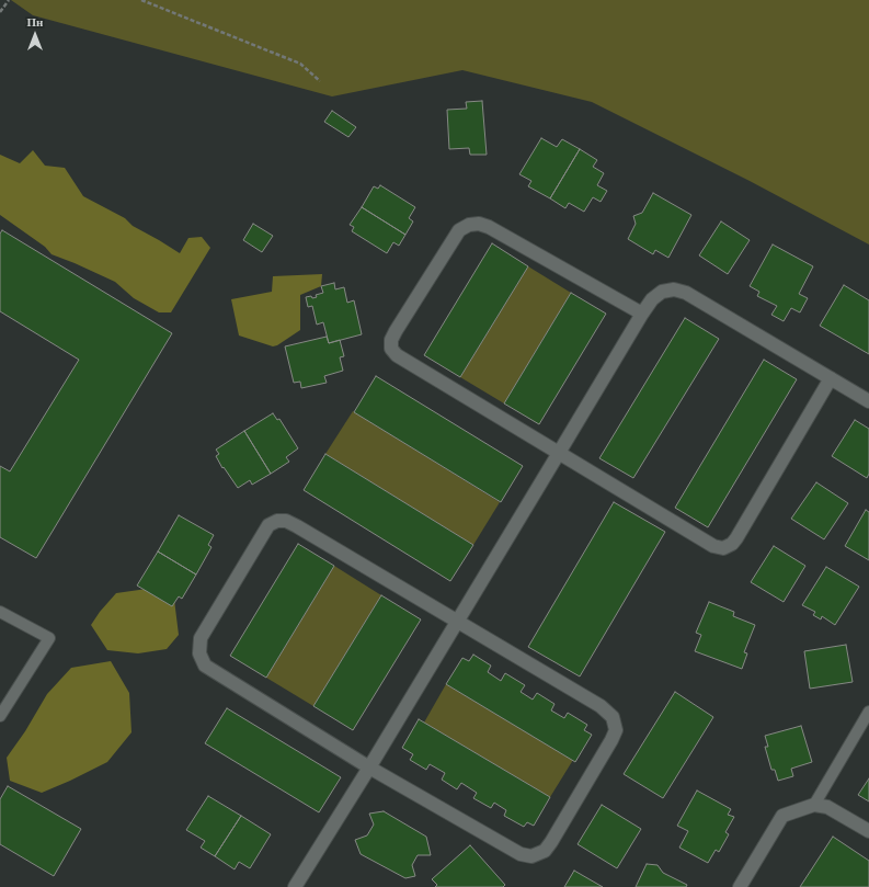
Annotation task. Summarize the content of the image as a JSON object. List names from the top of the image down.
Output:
{
  "north": "top"
}
